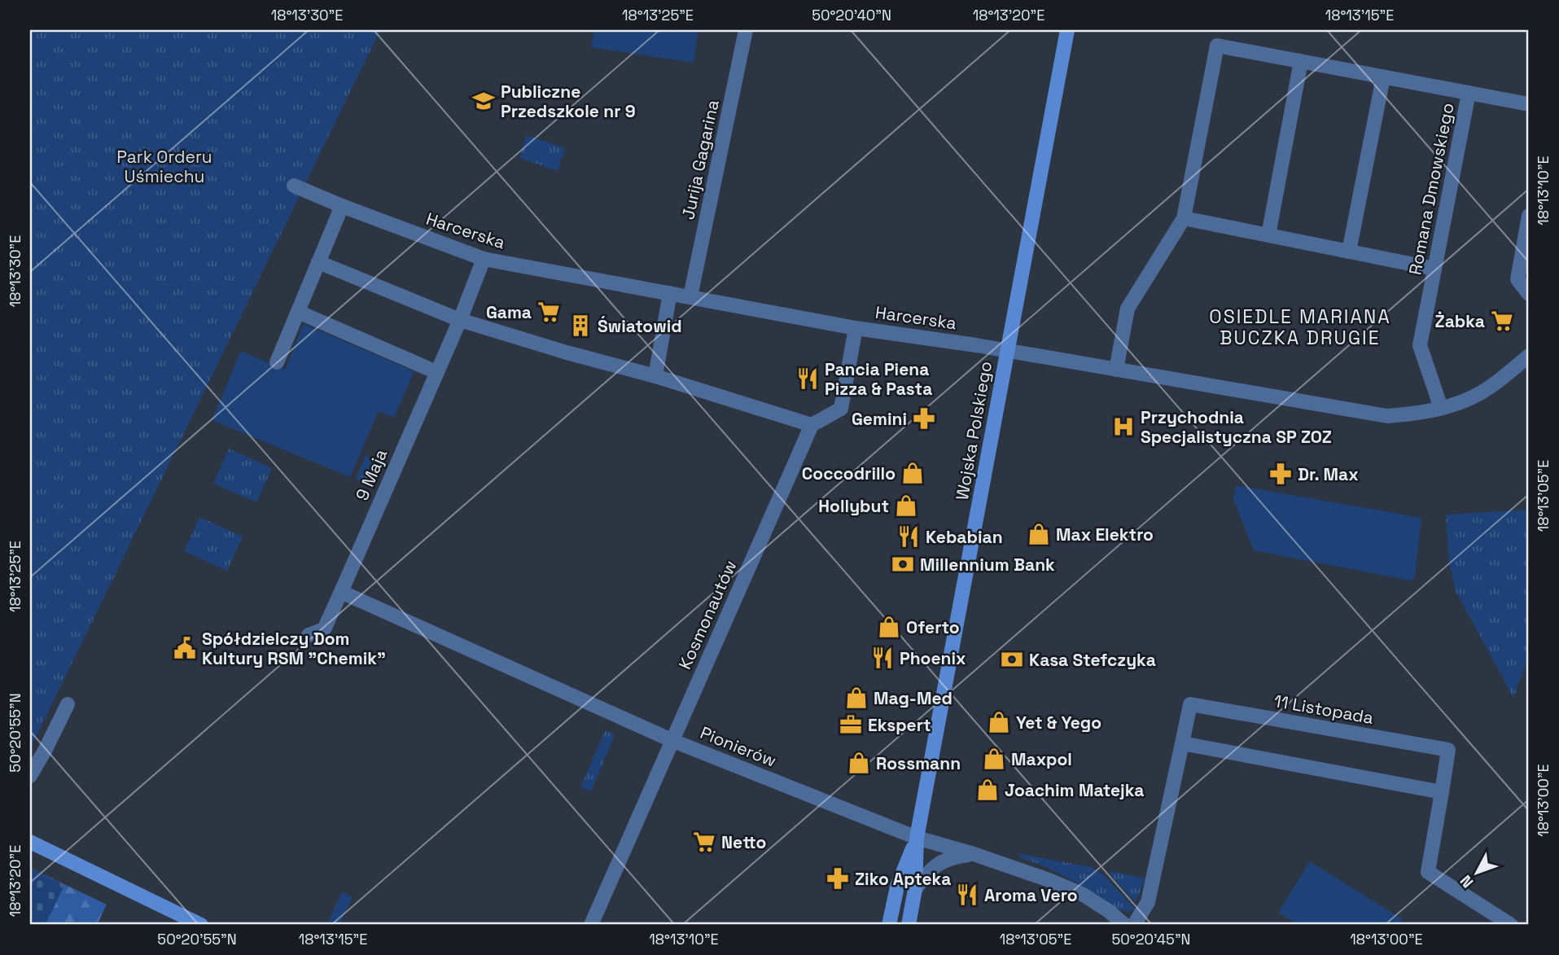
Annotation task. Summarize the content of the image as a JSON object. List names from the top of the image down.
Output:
{
  "streets": {
    "street": [
      "Jurija Gagarina",
      "Romana Dmowskiego",
      "Harcerska",
      "Wojska Polskiego",
      "9 Maja",
      "Kosmonautów",
      "11 Listopada",
      "Pionierów"
    ]
  },
  "crossings": [
    ["Jurija Gagarina", "Harcerska"],
    ["Romana Dmowskiego", "Harcerska"],
    ["Harcerska", "Wojska Polskiego"],
    ["Harcerska", "9 Maja"],
    ["Wojska Polskiego", "Pionierów"],
    ["9 Maja", "Pionierów"],
    ["Kosmonautów", "Pionierów"]
  ],
  "districts": ["OSIEDLE MARIANA BUCZKA DRUGIE"],
  "parks": ["Park Orderu Uśmiechu"],
  "places": {
    "school or university": ["Publiczne Przedszkole nr 9"],
    "supermarket": ["Gama", "Żabka", "Netto"],
    "building": ["Światowid"],
    "restaurant": [
      "Pancia Piena Pizza & Pasta",
      "Kebabian",
      "Phoenix",
      "Aroma Vero"
    ],
    "pharmacy": ["Gemini", "Dr. Max", "Ziko Apteka"],
    "hospital": ["Przychodnia Specjalistyczna SP ZOZ"],
    "shop": [
      "Coccodrillo",
      "Hollybut",
      "Max Elektro",
      "Oferto",
      "Mag-Med",
      "Yet & Yego",
      "Maxpol",
      "Rossmann",
      "Joachim Matejka"
    ],
    "bank": ["Millennium Bank", "Kasa Stefczyka"],
    "public building": ["Spółdzielczy Dom Kultury RSM \"Chemik\""],
    "office": ["Ekspert"]
  },
  "north": "bottom left",
  "coordinates": [
    "18°13'30\"E",
    "18°13'25\"E",
    "50°20'40\"N",
    "18°13'20\"E",
    "18°13'15\"E",
    "18°13'10\"E",
    "18°13'05\"E",
    "50°20'55\"N",
    "18°13'00\"E",
    "50°20'45\"N"
  ]
}
